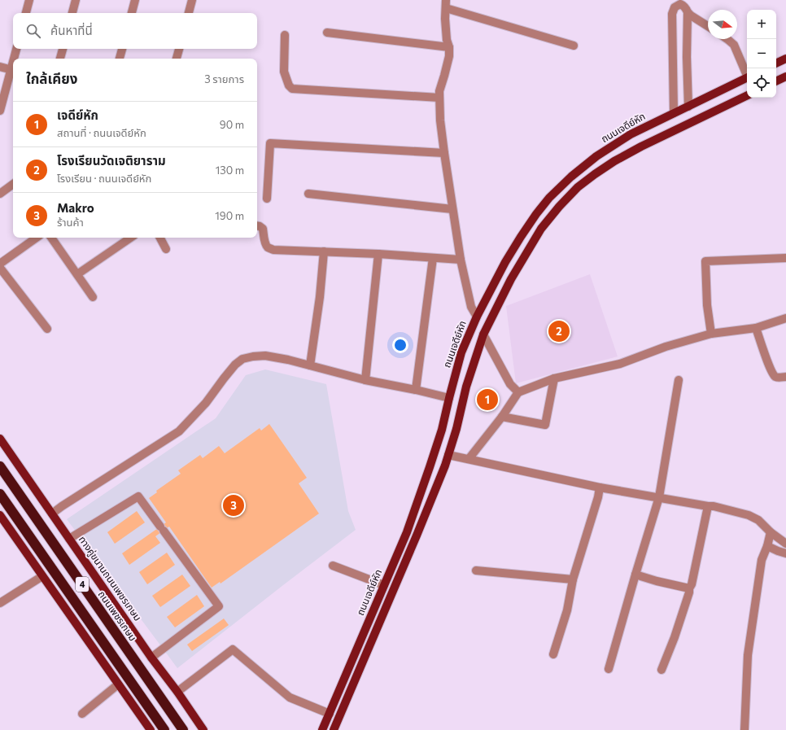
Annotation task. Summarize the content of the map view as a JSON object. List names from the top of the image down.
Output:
{
  "streets": {
    "highway": ["4", "ถนนเพชรเกษม"],
    "main road": ["ถนนเจดีย์หัก", "ทางคู่ขนานถนนเพชรเกษม"]
  },
  "north": "right",
  "page": {
    "map_buttons": ["+", "−"],
    "search": "ค้นหาที่นี่",
    "heading": ["ใกล้เคียง", "3 รายการ"],
    "list": [
      {
        "mark": "1",
        "name": "เจดีย์หัก",
        "note": "สถานที่ · ถนนเจดีย์หัก",
        "value": "90 m"
      },
      {
        "mark": "2",
        "name": "โรงเรียนวัดเจติยาราม",
        "note": "โรงเรียน · ถนนเจดีย์หัก",
        "value": "130 m"
      },
      {
        "mark": "3",
        "name": "Makro",
        "note": "ร้านค้า",
        "value": "190 m"
      }
    ],
    "pins": ["2", "1", "3"]
  }
}
